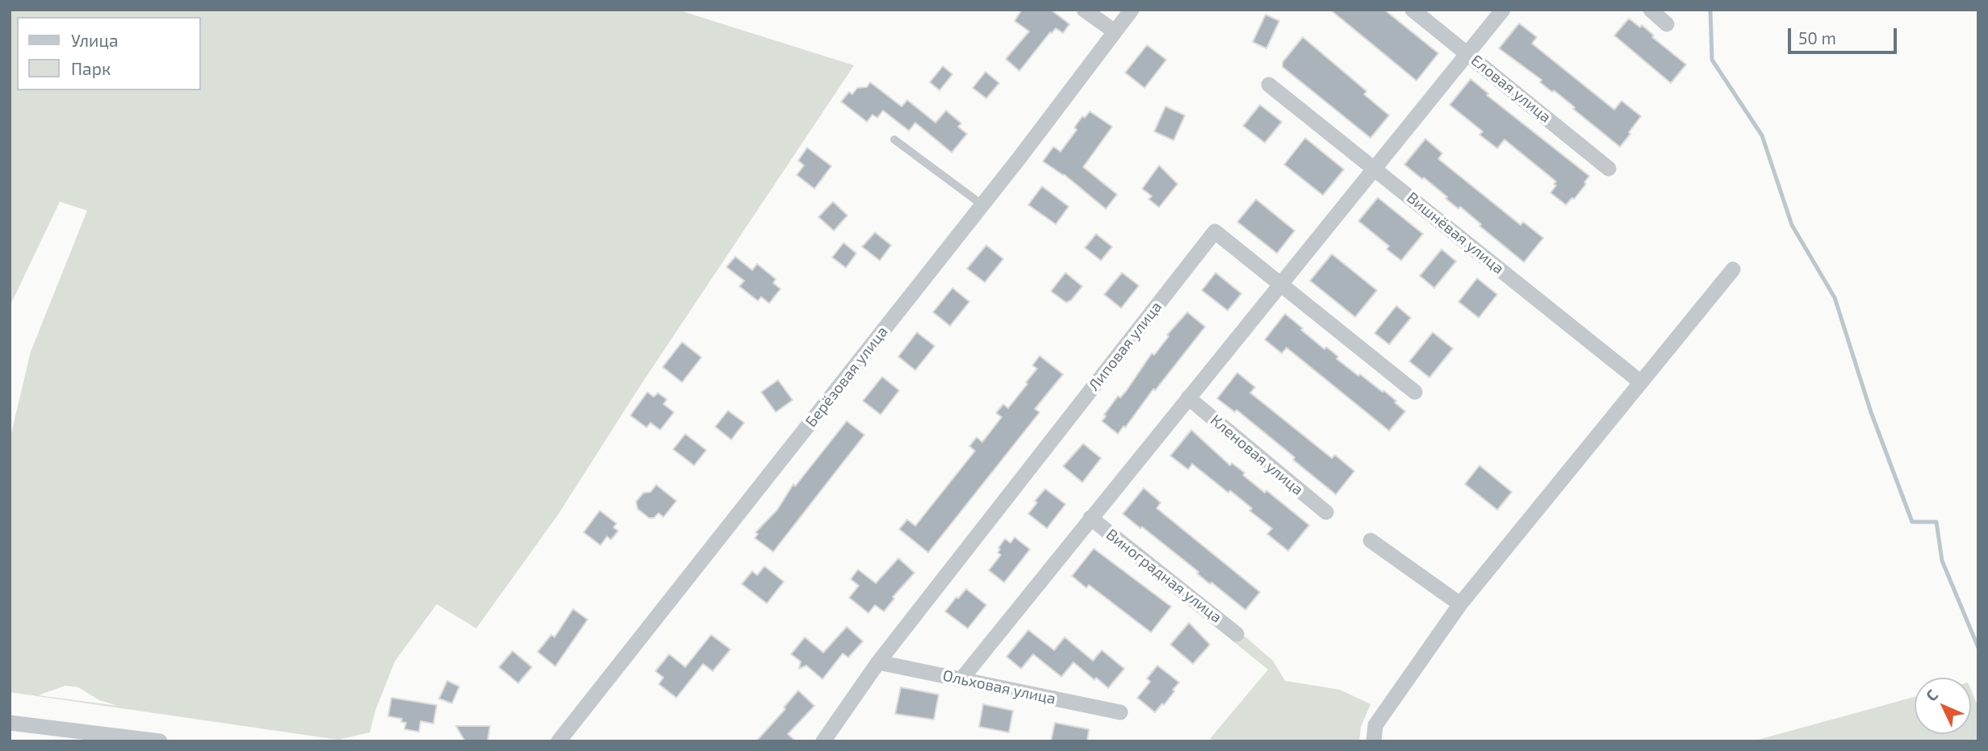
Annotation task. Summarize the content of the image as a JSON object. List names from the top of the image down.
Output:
{
  "streets": {
    "street": [
      "Еловая улица",
      "Вишнёвая улица",
      "Липовая улица",
      "Берёзовая улица",
      "Кленовая улица",
      "Виноградная улица",
      "Ольховая улица"
    ]
  },
  "crossings": [
    ["Липовая улица", "Ольховая улица"]
  ],
  "legend": ["Улица", "Парк"],
  "scale_bar": "50 m",
  "north": "top left"
}
